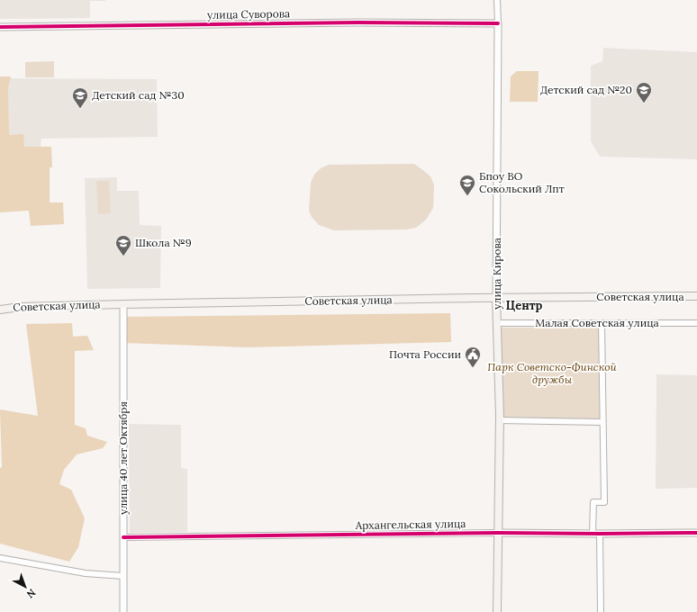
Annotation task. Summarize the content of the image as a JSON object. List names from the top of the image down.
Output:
{
  "streets": {
    "main road": ["улица Кирова", "Советская улица"],
    "street": [
      "улица Суворова",
      "Малая Советская улица",
      "улица 40 лет Октября",
      "Архангельская улица"
    ]
  },
  "crossings": [
    ["улица Суворова", "улица Кирова"],
    ["улица Кирова", "Советская улица"],
    ["улица Кирова", "Малая Советская улица"],
    ["улица Кирова", "Архангельская улица"],
    ["Советская улица", "улица 40 лет Октября"],
    ["улица 40 лет Октября", "Архангельская улица"]
  ],
  "districts": ["Центр"],
  "parks": ["Парк Советско-Финской дружбы"],
  "places": {
    "school or university": [
      "Детский сад №20",
      "Детский сад №30",
      "Бпоу ВО Сокольский Лпт",
      "Школа №9"
    ],
    "public building": ["Почта России"]
  },
  "north": "bottom right"
}
